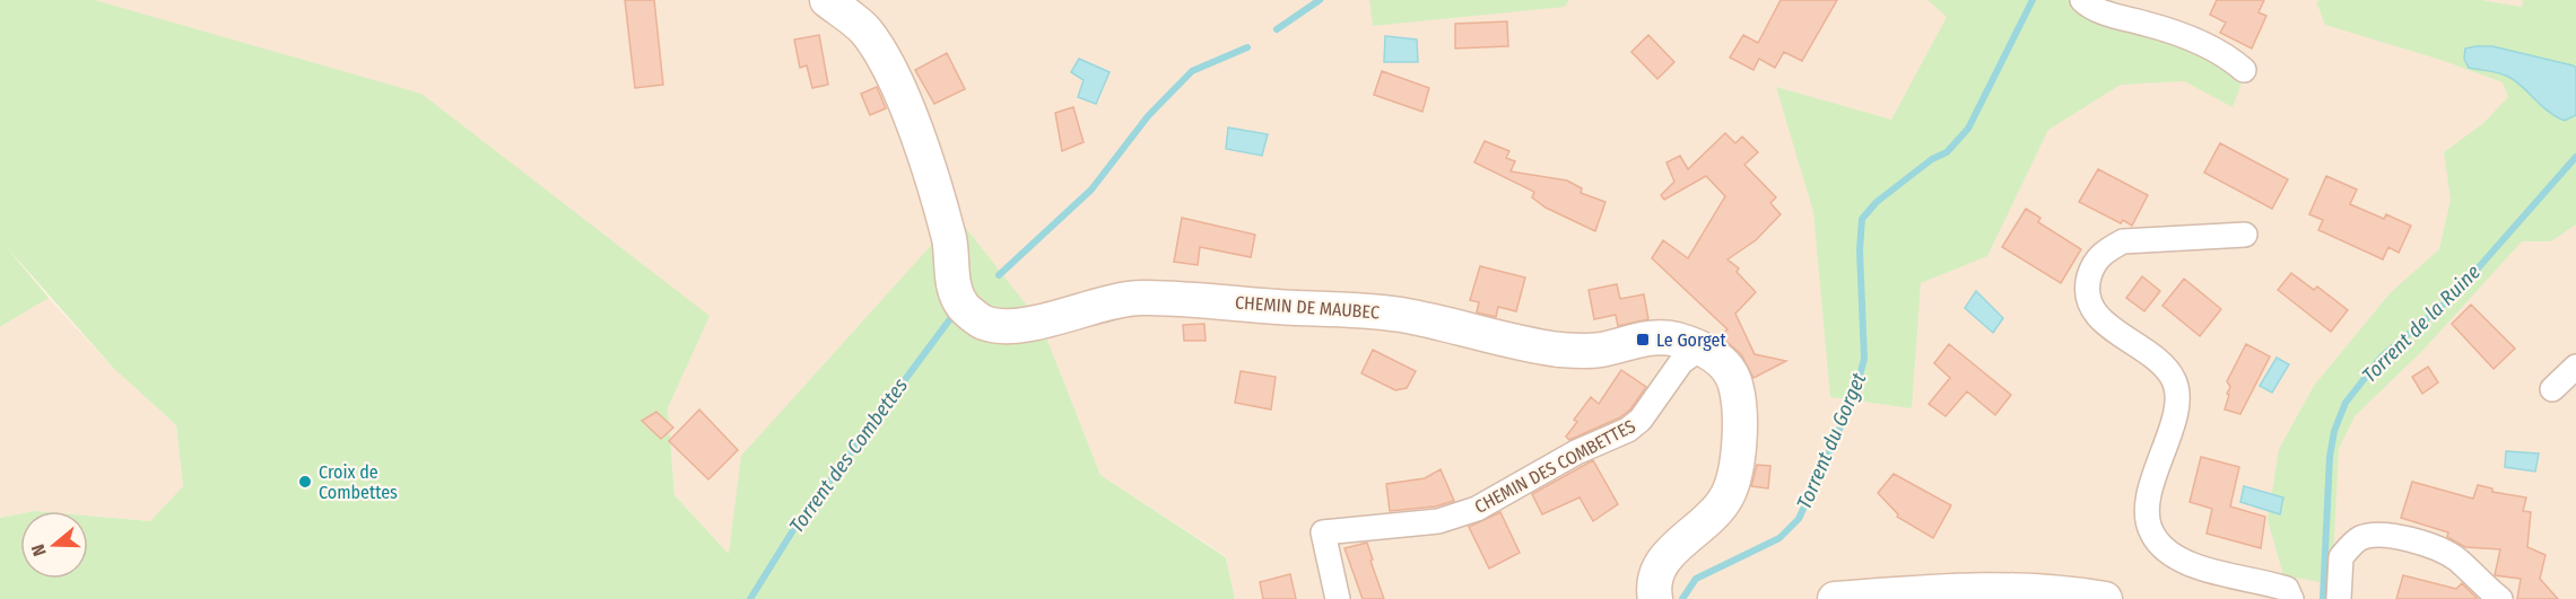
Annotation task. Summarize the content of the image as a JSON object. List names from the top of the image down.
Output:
{
  "streets": {
    "street": ["CHEMIN DE MAUBEC", "CHEMIN DES COMBETTES"]
  },
  "crossings": [
    ["CHEMIN DE MAUBEC", "CHEMIN DES COMBETTES"]
  ],
  "water": ["Torrent de la Ruine", "Torrent du Gorget", "Torrent des Combettes"],
  "places": {
    "transit": ["Le Gorget"],
    "other": ["Croix de Combettes"]
  },
  "north": "left"
}
